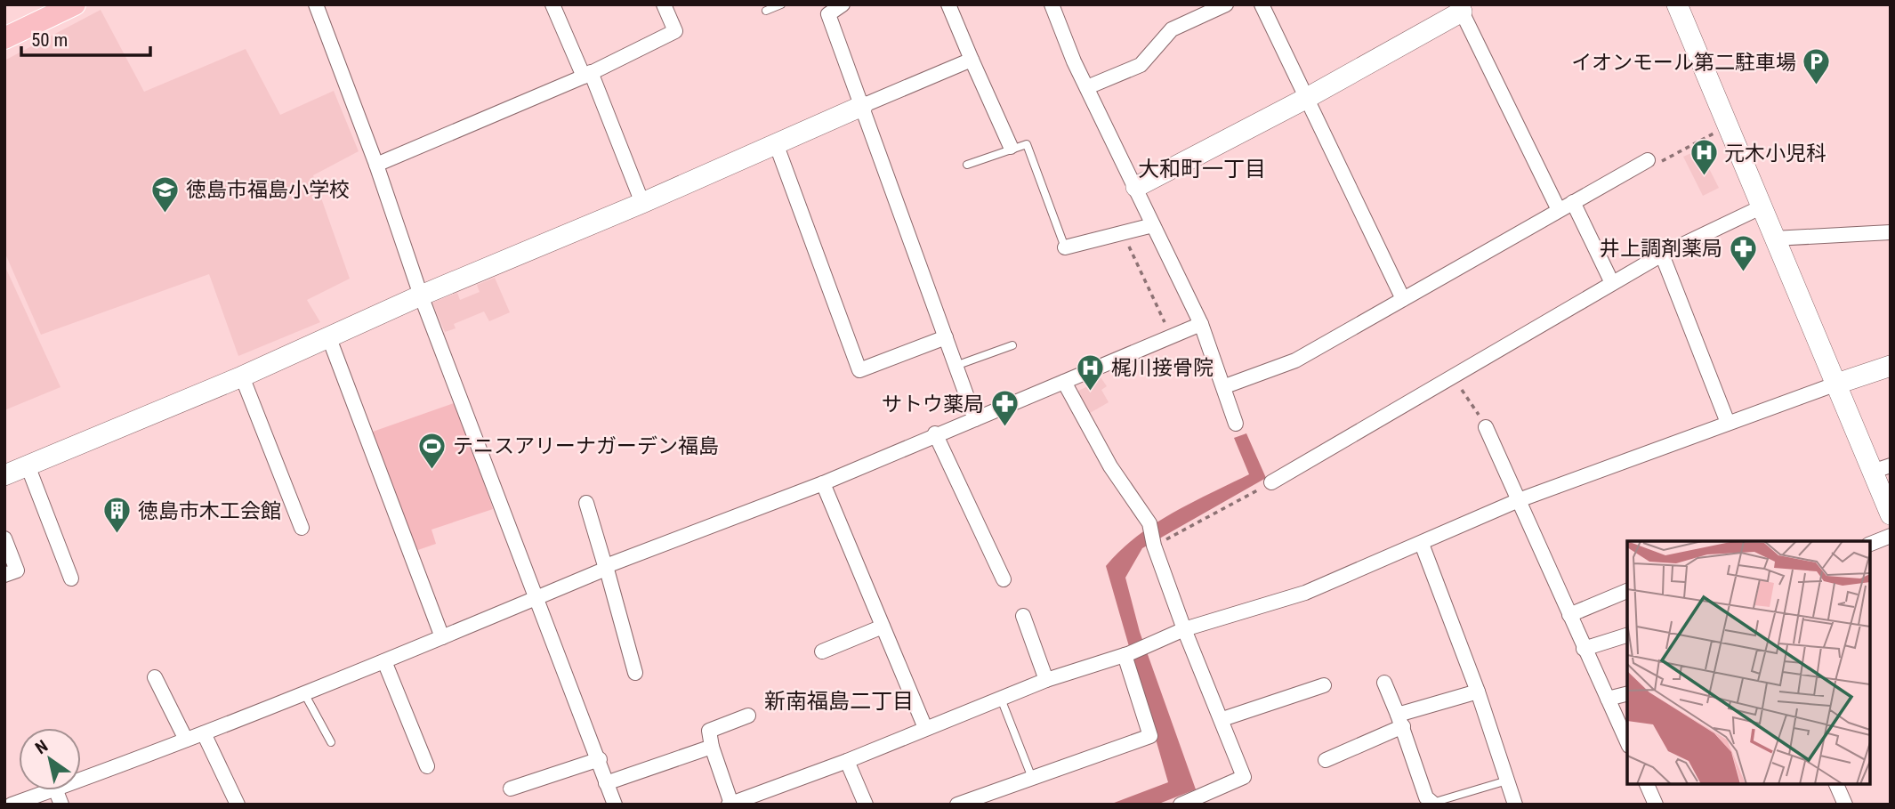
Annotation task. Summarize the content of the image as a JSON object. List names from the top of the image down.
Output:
{
  "districts": ["大和町一丁目", "新南福島二丁目"],
  "places": {
    "parking": ["イオンモール第二駐車場"],
    "hospital": ["元木小児科", "梶川接骨院"],
    "school or university": ["徳島市福島小学校"],
    "pharmacy": ["井上調剤薬局", "サトウ薬局"],
    "sports": ["テニスアリーナガーデン福島"],
    "building": ["徳島市木工会館"]
  },
  "scale_bar": "50 m",
  "north": "top left"
}
